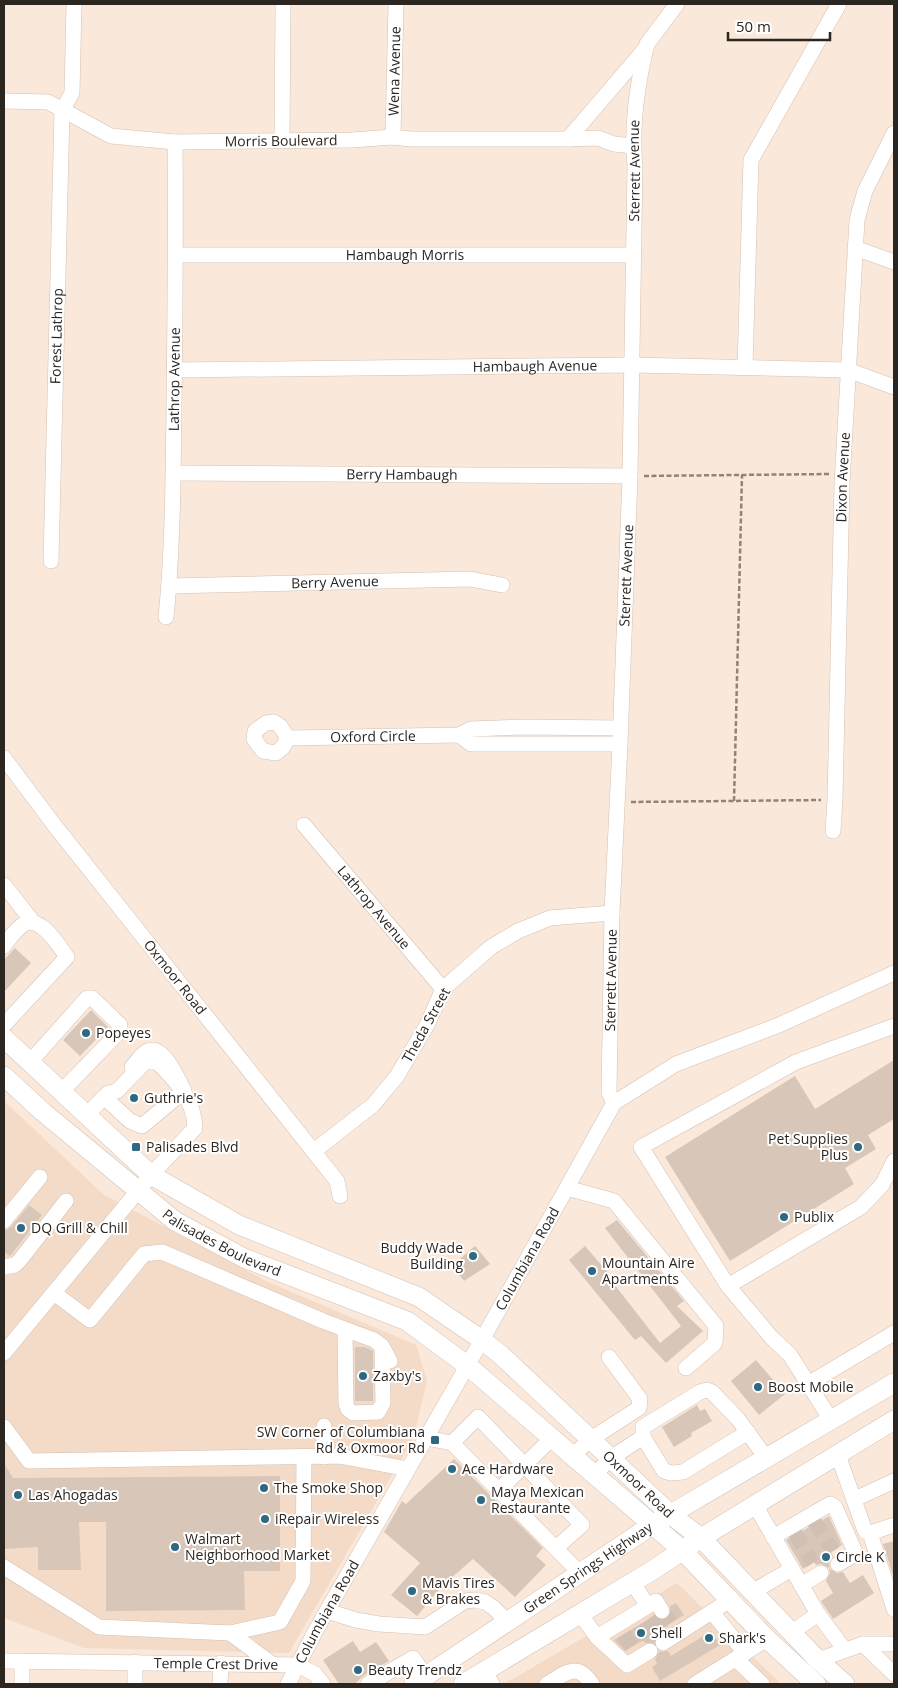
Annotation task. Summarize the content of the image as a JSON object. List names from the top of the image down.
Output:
{
  "streets": {
    "main road": ["Oxmoor Road", "Palisades Boulevard", "Green Springs Highway"],
    "street": [
      "Wena Avenue",
      "Morris Boulevard",
      "Sterrett Avenue",
      "Hambaugh Morris",
      "Forest Lathrop",
      "Hambaugh Avenue",
      "Lathrop Avenue",
      "Berry Hambaugh",
      "Dixon Avenue",
      "Berry Avenue",
      "Oxford Circle",
      "Theda Street",
      "Columbiana Road",
      "Temple Crest Drive"
    ]
  },
  "crossings": [
    ["Wena Avenue", "Morris Boulevard"],
    ["Morris Boulevard", "Sterrett Avenue"],
    ["Morris Boulevard", "Forest Lathrop"],
    ["Morris Boulevard", "Lathrop Avenue"],
    ["Sterrett Avenue", "Hambaugh Morris"],
    ["Sterrett Avenue", "Hambaugh Avenue"],
    ["Sterrett Avenue", "Berry Hambaugh"],
    ["Sterrett Avenue", "Oxford Circle"],
    ["Sterrett Avenue", "Theda Street"],
    ["Sterrett Avenue", "Columbiana Road"],
    ["Hambaugh Morris", "Lathrop Avenue"],
    ["Hambaugh Avenue", "Lathrop Avenue"],
    ["Hambaugh Avenue", "Dixon Avenue"],
    ["Lathrop Avenue", "Berry Hambaugh"],
    ["Lathrop Avenue", "Berry Avenue"],
    ["Lathrop Avenue", "Theda Street"],
    ["Oxmoor Road", "Theda Street"],
    ["Oxmoor Road", "Palisades Boulevard"],
    ["Oxmoor Road", "Columbiana Road"],
    ["Oxmoor Road", "Green Springs Highway"],
    ["Palisades Boulevard", "Columbiana Road"],
    ["Columbiana Road", "Temple Crest Drive"]
  ],
  "places": {
    "other": [
      "Popeyes",
      "Guthrie's",
      "Pet Supplies Plus",
      "Publix",
      "DQ Grill & Chill",
      "Buddy Wade Building",
      "Mountain Aire Apartments",
      "Zaxby's",
      "Boost Mobile",
      "Ace Hardware",
      "The Smoke Shop",
      "Las Ahogadas",
      "Maya Mexican Restaurante",
      "iRepair Wireless",
      "Walmart Neighborhood Market",
      "Circle K",
      "Mavis Tires & Brakes",
      "Shell",
      "Shark's",
      "Beauty Trendz"
    ],
    "transit": ["Palisades Blvd", "SW Corner of Columbiana Rd & Oxmoor Rd"]
  },
  "scale_bar": "50 m"
}
